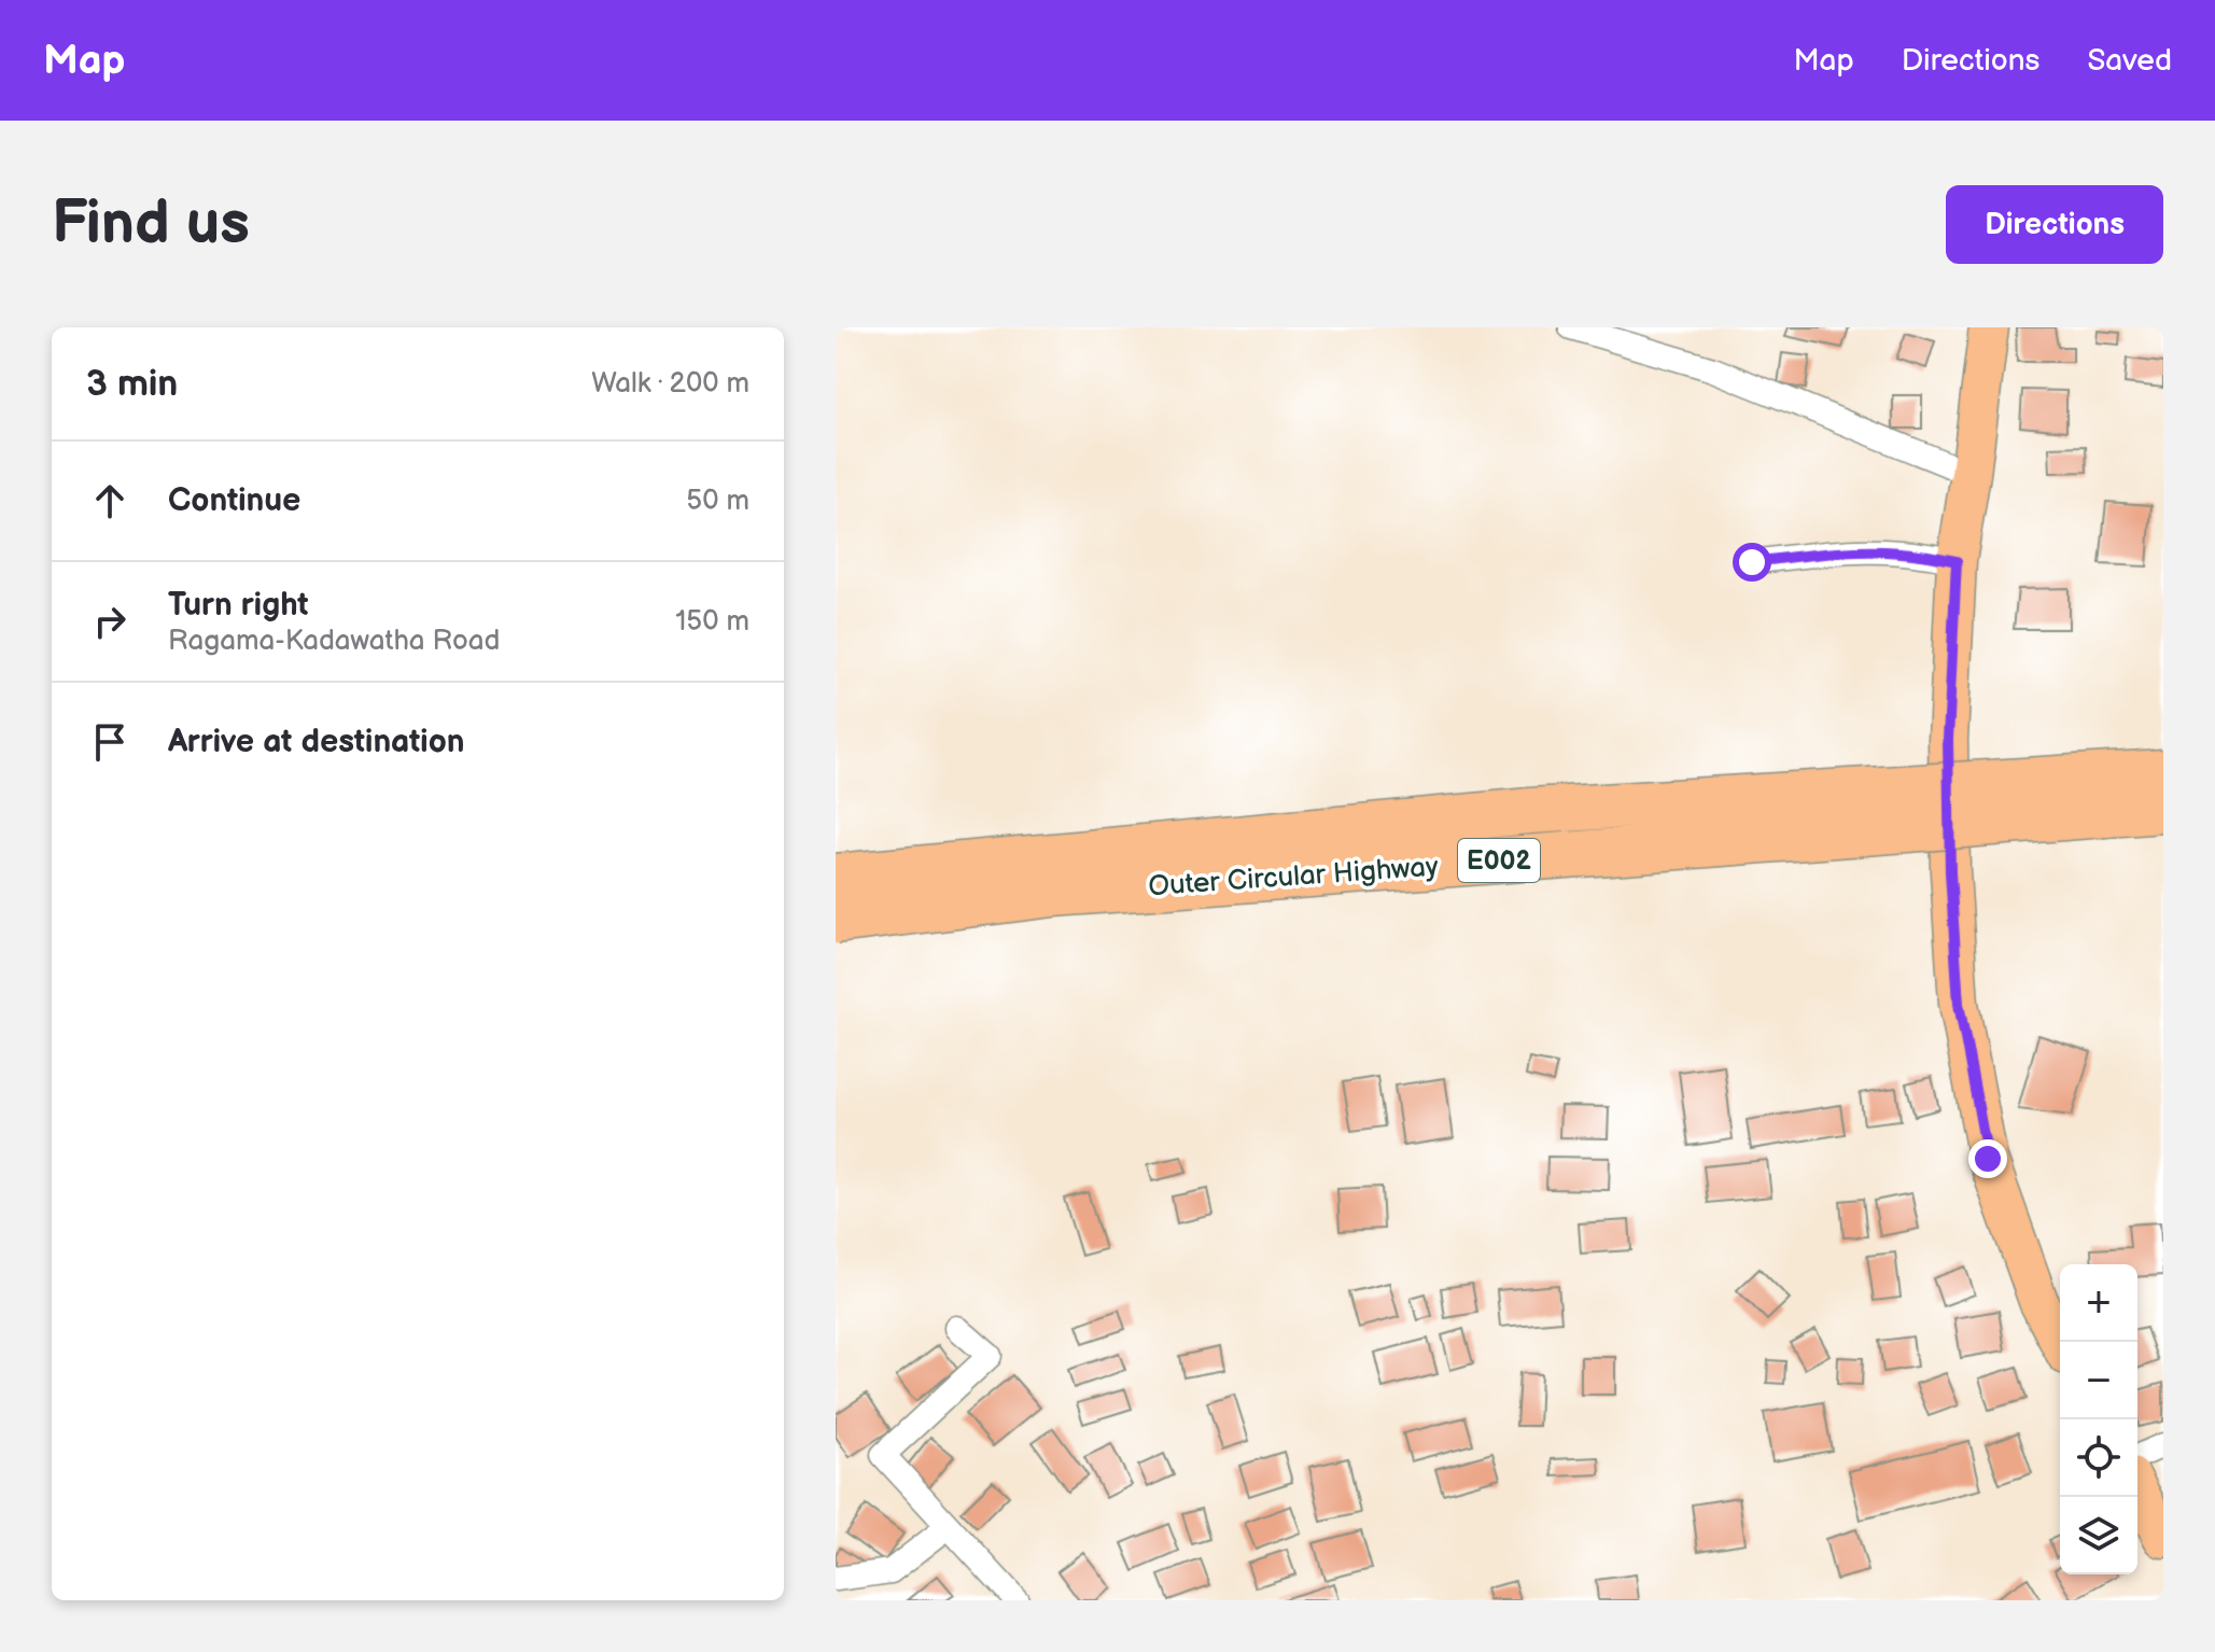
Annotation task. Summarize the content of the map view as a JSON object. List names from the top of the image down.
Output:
{
  "streets": {
    "highway": ["E002", "Outer Circular Highway"]
  },
  "page": {
    "header": "Map",
    "nav": ["Map", "Directions", "Saved"],
    "buttons": "Directions",
    "title": "Find us",
    "heading": ["3 min", "Walk · 200 m"],
    "list": [
      ["Continue", "50 m"],
      ["Turn right", "Ragama-Kadawatha Road", "150 m"],
      "Arrive at destination"
    ],
    "map_buttons": ["+", "−"]
  }
}
